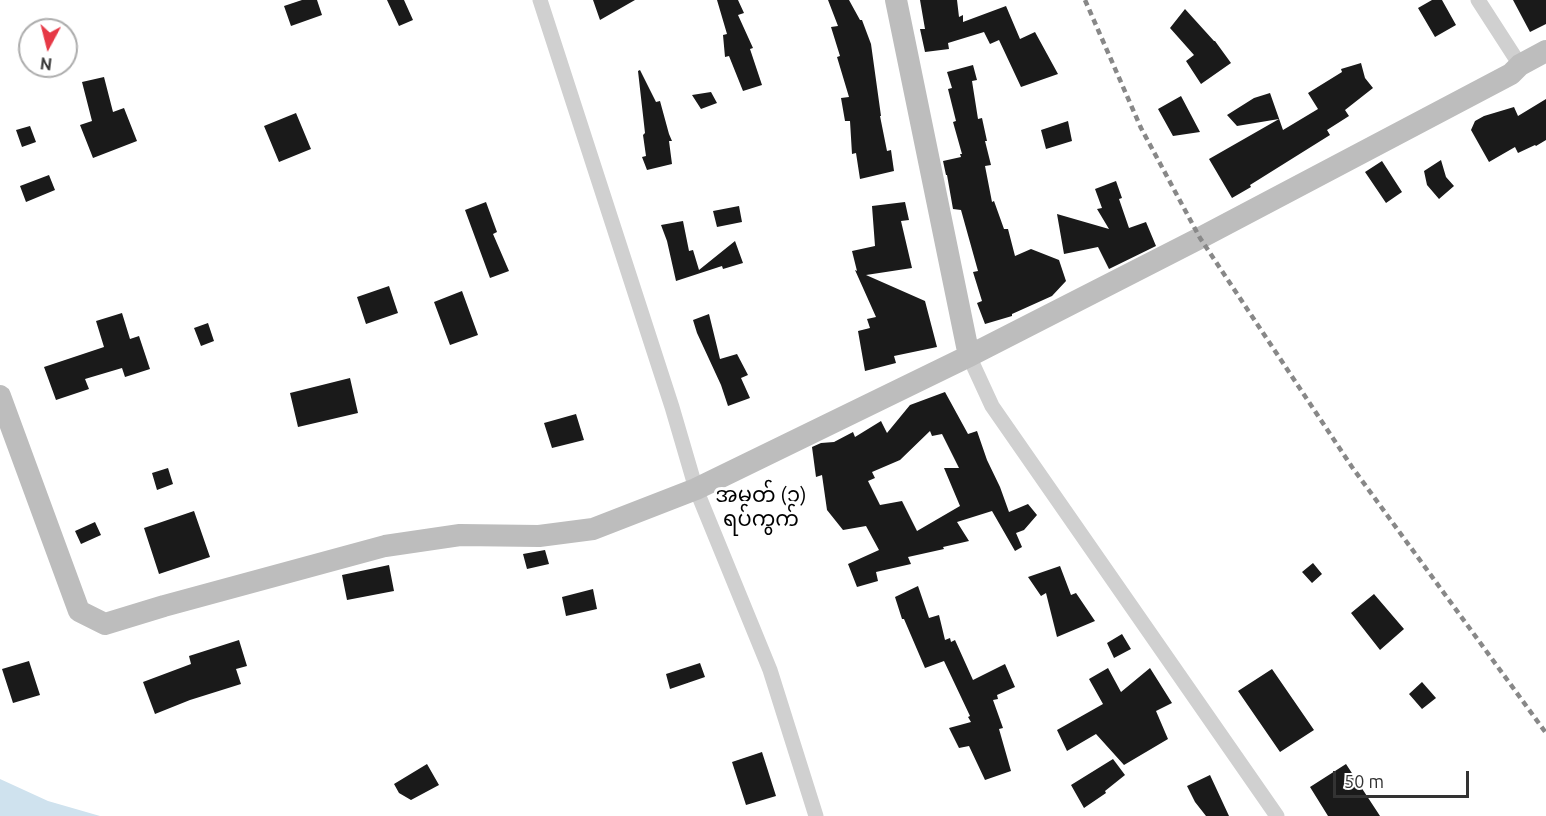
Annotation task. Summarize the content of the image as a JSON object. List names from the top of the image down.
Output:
{
  "districts": ["အမှတ် (၁) ရပ်ကွက်"],
  "scale_bar": "50 m",
  "north": "bottom"
}
